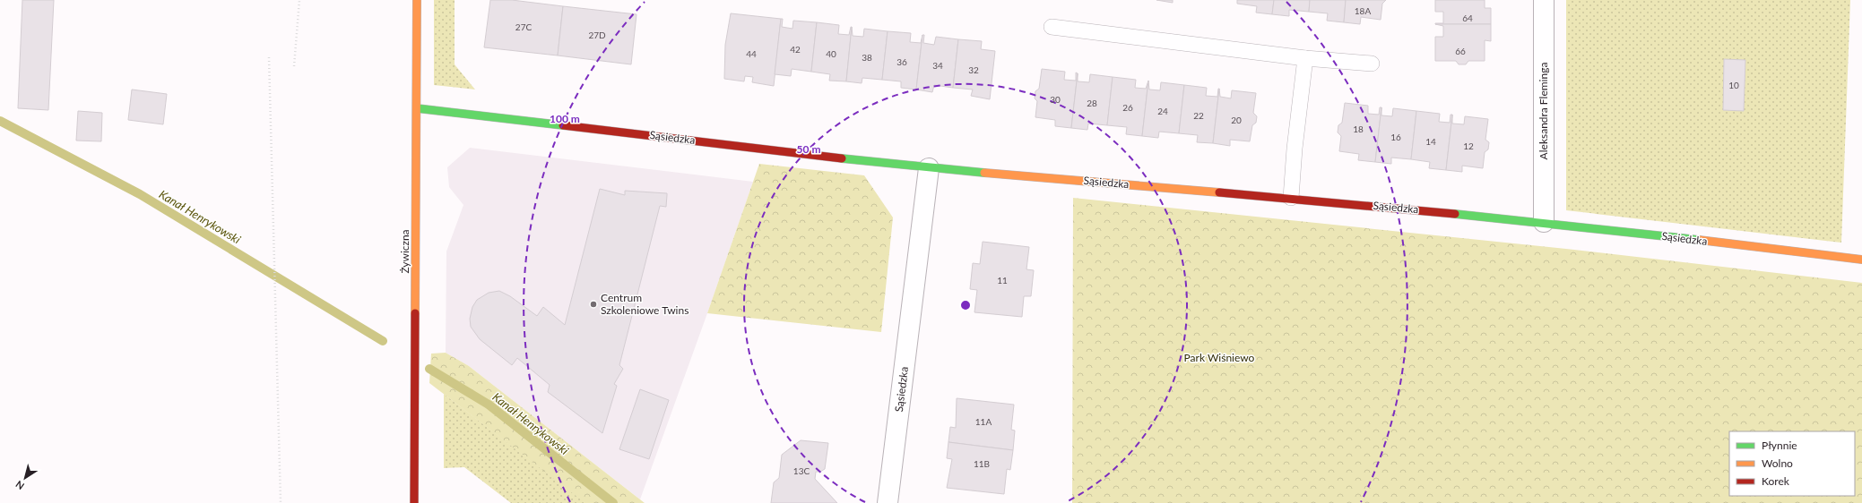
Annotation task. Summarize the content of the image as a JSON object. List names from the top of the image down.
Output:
{
  "streets": {
    "street": ["Aleksandra Fleminga", "Sąsiedzka", "Żywiczna"]
  },
  "crossings": [
    ["Aleksandra Fleminga", "Sąsiedzka"],
    ["Sąsiedzka", "Żywiczna"]
  ],
  "water": ["Kanał Henrykowski"],
  "parks": ["Park Wiśniewo"],
  "places": ["Centrum Szkoleniowe Twins"],
  "house_numbers": [
    "18A",
    "64",
    "27C",
    "27D",
    "42",
    "66",
    "44",
    "40",
    "38",
    "36",
    "34",
    "32",
    "10",
    "30",
    "28",
    "26",
    "24",
    "22",
    "20",
    "18",
    "16",
    "14",
    "12",
    "11",
    "11A",
    "11B",
    "13C"
  ],
  "legend": ["Płynnie", "Wolno", "Korek"],
  "north": "bottom left",
  "rings": ["100 m", "50 m"]
}
